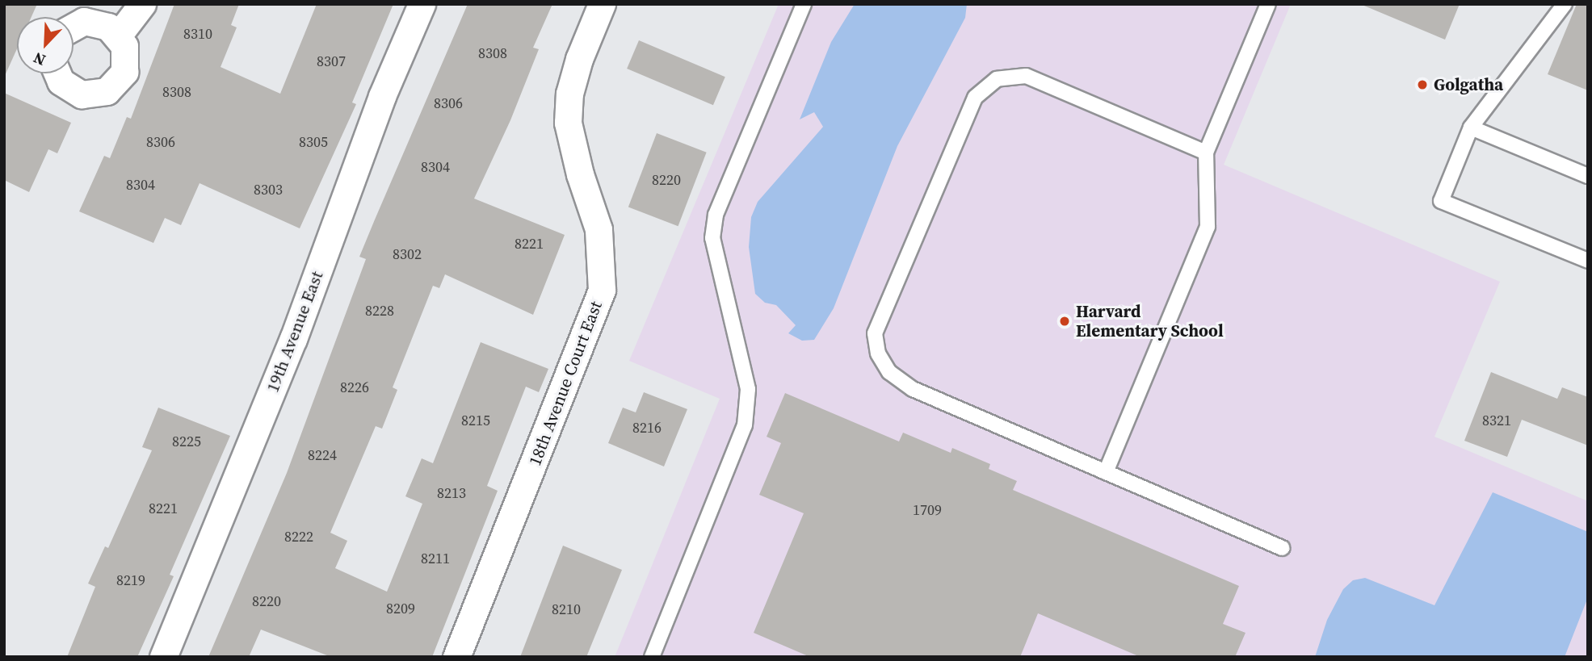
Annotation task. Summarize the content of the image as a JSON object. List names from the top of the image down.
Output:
{
  "streets": {
    "street": ["19th Avenue East", "18th Avenue Court East"]
  },
  "places": ["Golgatha", "Harvard Elementary School"],
  "house_numbers": [
    "8310",
    "8308",
    "8307",
    "8308",
    "8306",
    "8306",
    "8305",
    "8304",
    "8220",
    "8304",
    "8303",
    "8221",
    "8302",
    "8228",
    "8226",
    "8215",
    "8321",
    "8216",
    "8225",
    "8224",
    "8213",
    "8221",
    "1709",
    "8222",
    "8211",
    "8219",
    "8220",
    "8209",
    "8210"
  ],
  "north": "bottom left"
}
